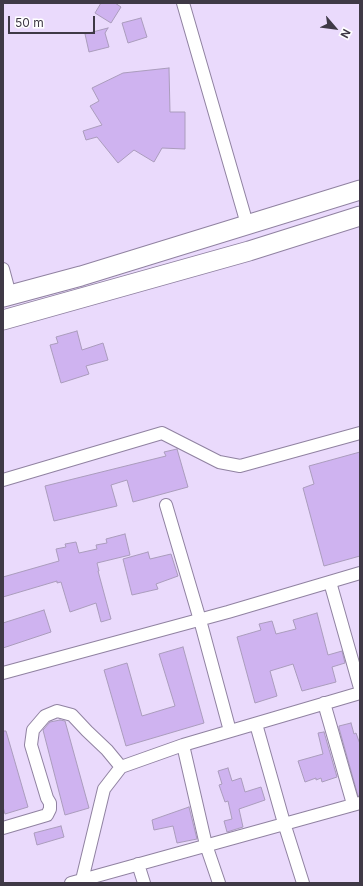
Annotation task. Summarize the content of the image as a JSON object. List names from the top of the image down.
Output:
{
  "scale_bar": "50 m",
  "north": "bottom right"
}
